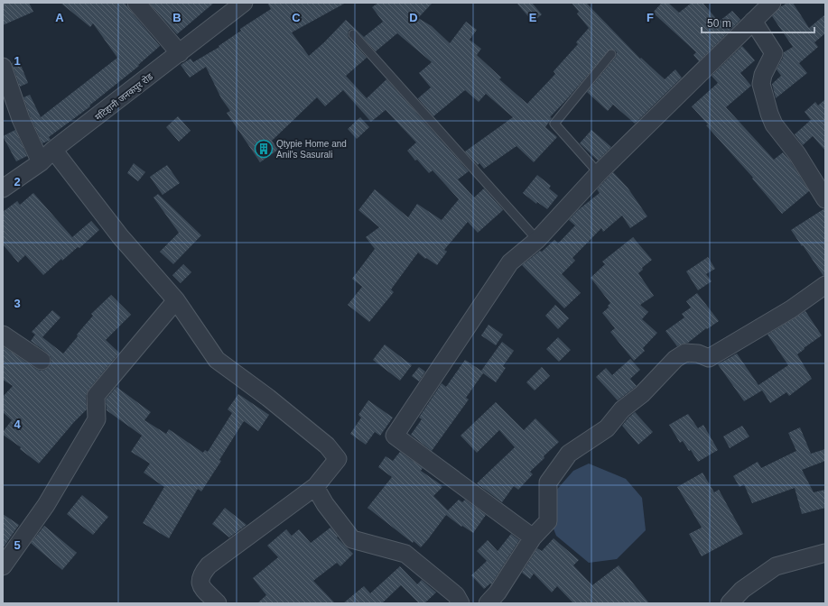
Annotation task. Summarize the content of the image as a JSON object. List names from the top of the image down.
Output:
{
  "streets": {
    "street": ["मटिहानी जनकपुर रोड"]
  },
  "places": {
    "building": ["Qtypie Home and Anil's Sasurali"]
  },
  "scale_bar": "50 m",
  "grid": {
    "columns": [
      "A",
      "B",
      "C",
      "D",
      "E",
      "F"
    ],
    "rows": [
      "1",
      "2",
      "3",
      "4",
      "5"
    ]
  }
}
